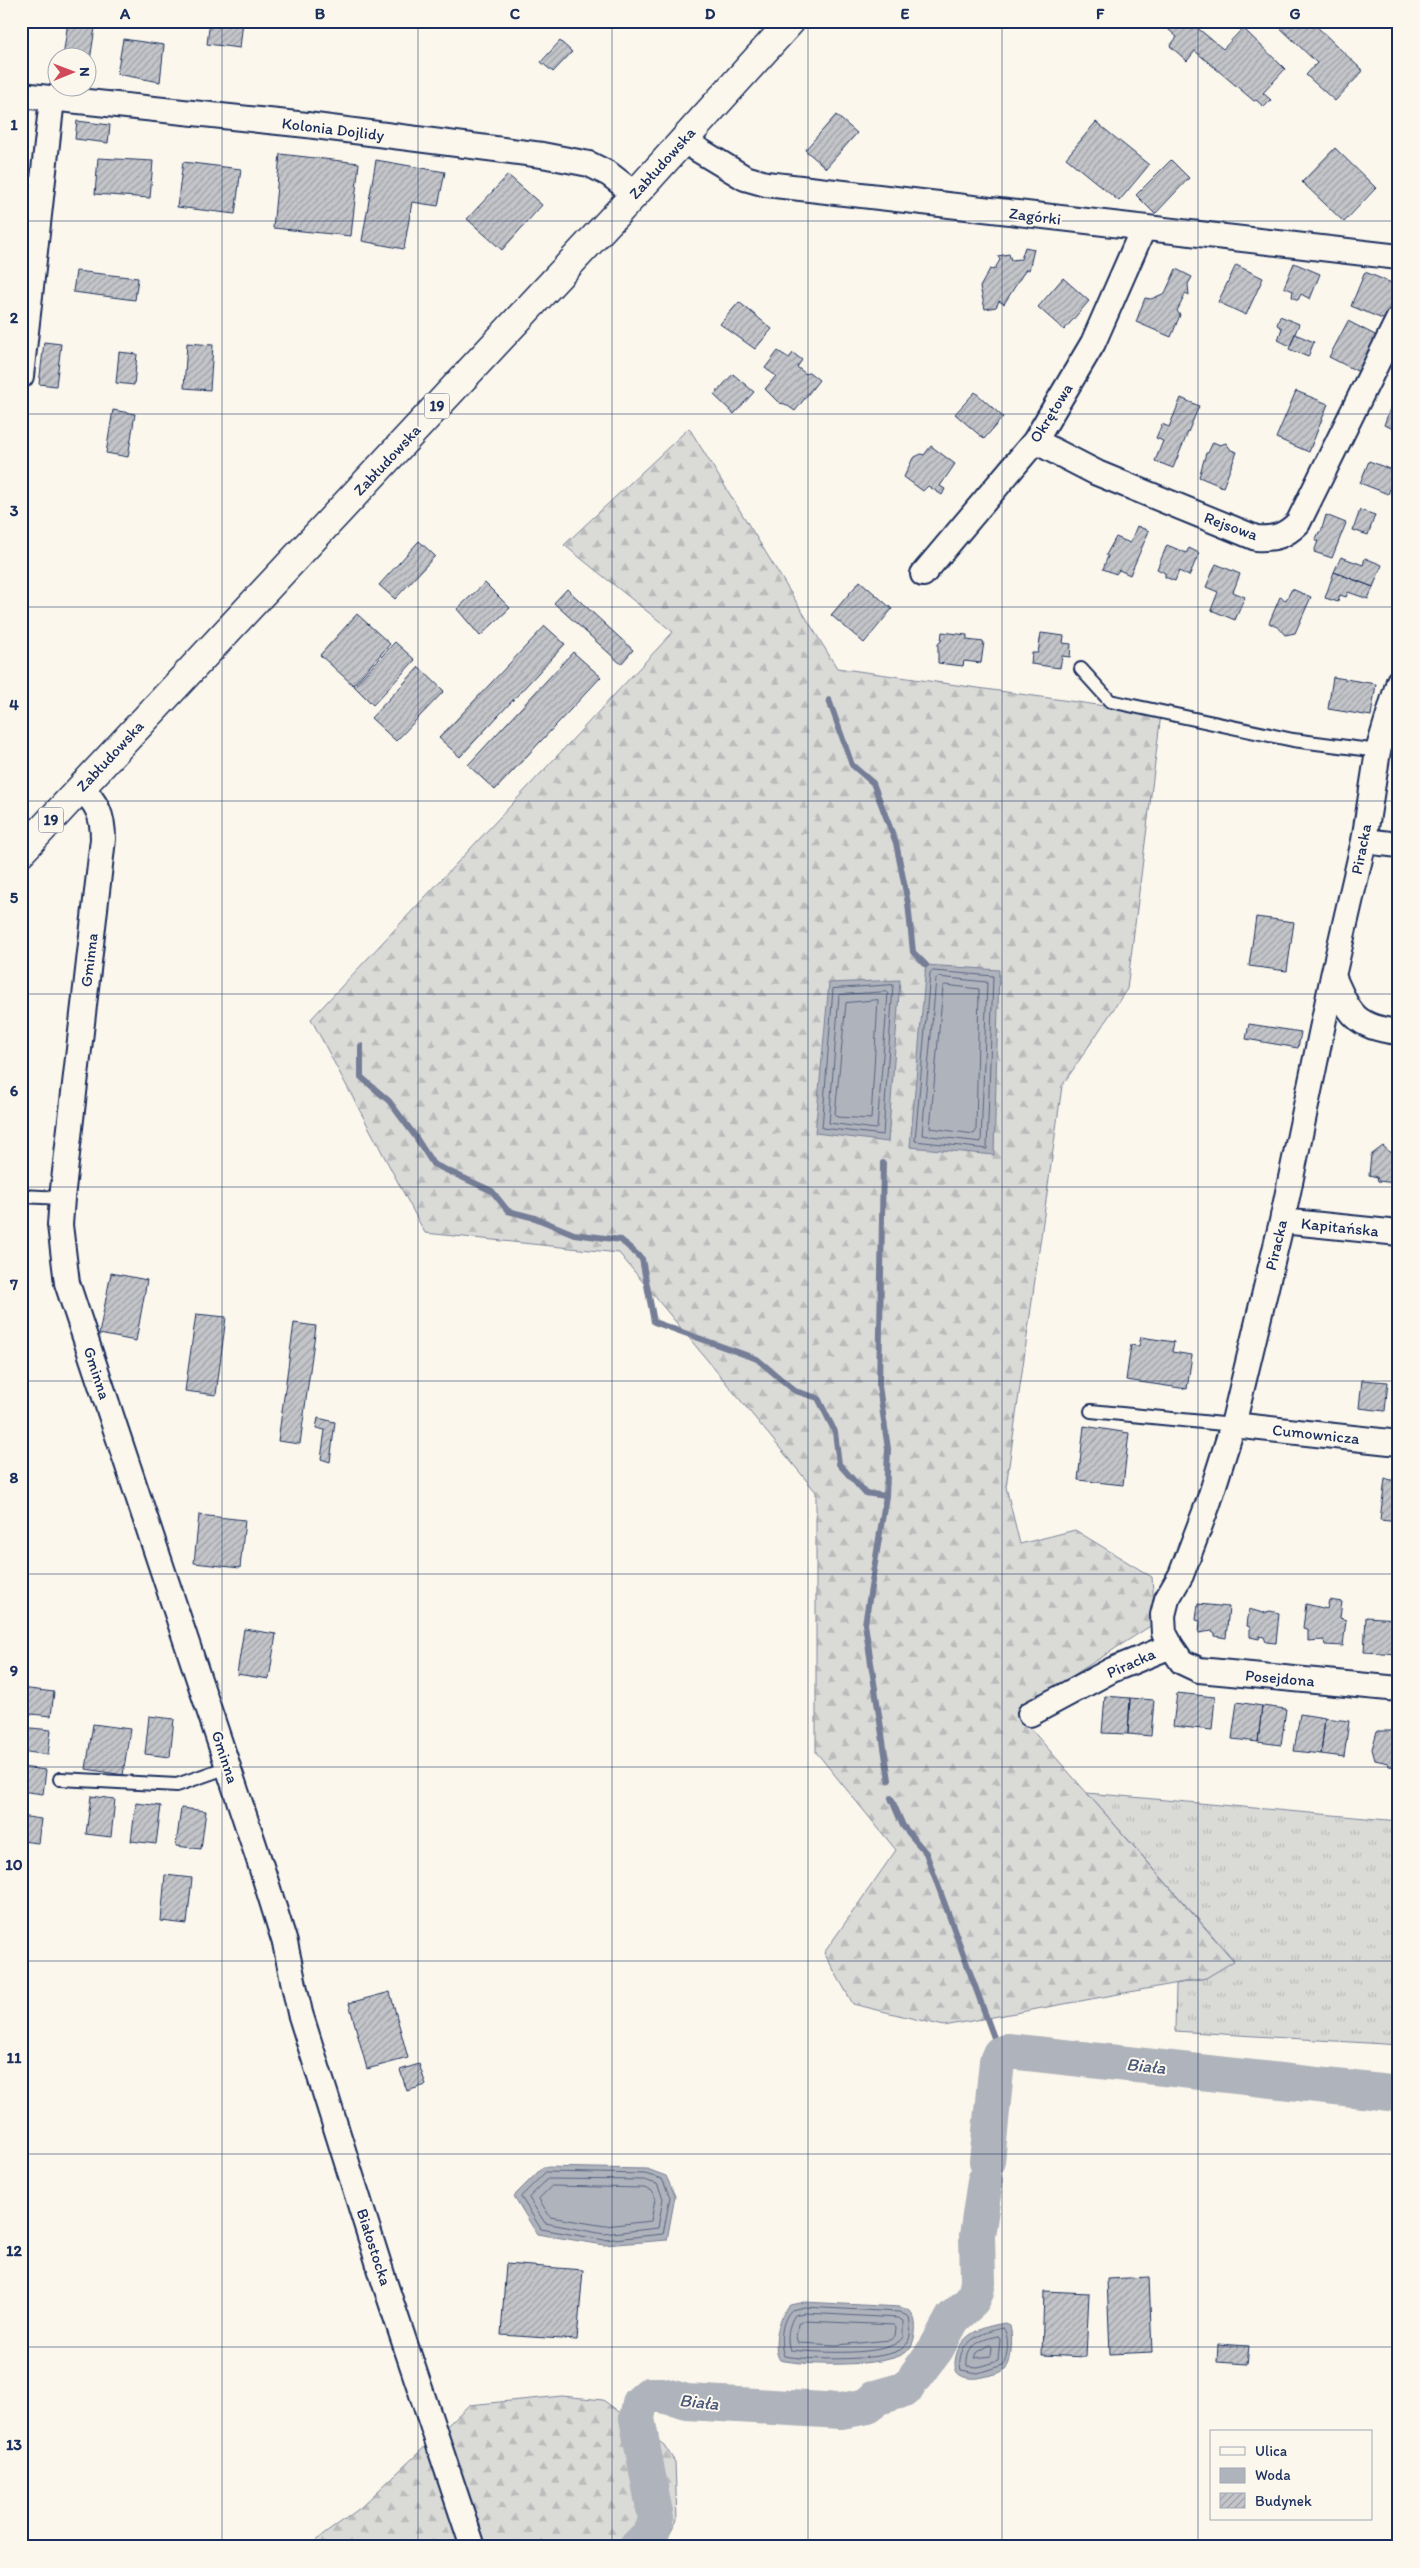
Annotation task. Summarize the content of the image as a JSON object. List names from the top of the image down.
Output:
{
  "streets": {
    "highway": ["Zabłudowska", "19"],
    "street": [
      "Kolonia Dojlidy",
      "Zagórki",
      "Okrętowa",
      "Rejsowa",
      "Piracka",
      "Gminna",
      "Kapitańska",
      "Cumownicza",
      "Posejdona",
      "Białostocka"
    ]
  },
  "crossings": [
    ["Kolonia Dojlidy", "Zabłudowska"],
    ["Zabłudowska", "Zagórki"],
    ["Zabłudowska", "Gminna"],
    ["Zagórki", "Okrętowa"],
    ["Okrętowa", "Rejsowa"],
    ["Piracka", "Kapitańska"],
    ["Piracka", "Cumownicza"],
    ["Piracka", "Posejdona"],
    ["Gminna", "Białostocka"]
  ],
  "water": ["Biała"],
  "legend": ["Ulica", "Woda", "Budynek"],
  "north": "right",
  "grid": {
    "columns": [
      "A",
      "B",
      "C",
      "D",
      "E",
      "F",
      "G"
    ],
    "rows": [
      "1",
      "2",
      "3",
      "4",
      "5",
      "6",
      "7",
      "8",
      "9",
      "10",
      "11",
      "12",
      "13"
    ]
  }
}
